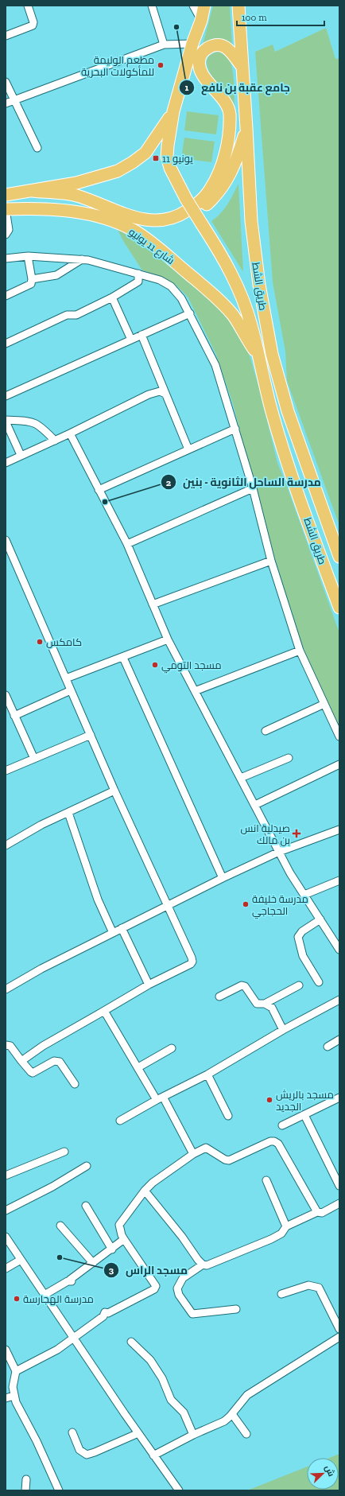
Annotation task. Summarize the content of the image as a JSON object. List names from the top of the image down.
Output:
{
  "streets": {
    "highway": ["شارع 11 يونيو", "طريق الشط"]
  },
  "crossings": [
    ["شارع 11 يونيو", "طريق الشط"]
  ],
  "places": {
    "other": [
      "جامع عقبة بن نافع",
      "مطعم الوليمة للمأكولات البحرية",
      "مدرسة الساحل الثانوية - بنين",
      "كامكس",
      "مسجد التومي",
      "مدرسة خليفة الحجاجي",
      "مسجد بالريش الجديد",
      "مسجد الراس",
      "مدرسة الهجارسة"
    ],
    "transit": ["11 يونيو"],
    "health": ["صيدلية انس بن مالك"]
  },
  "scale_bar": "100 m",
  "north": "top right"
}
